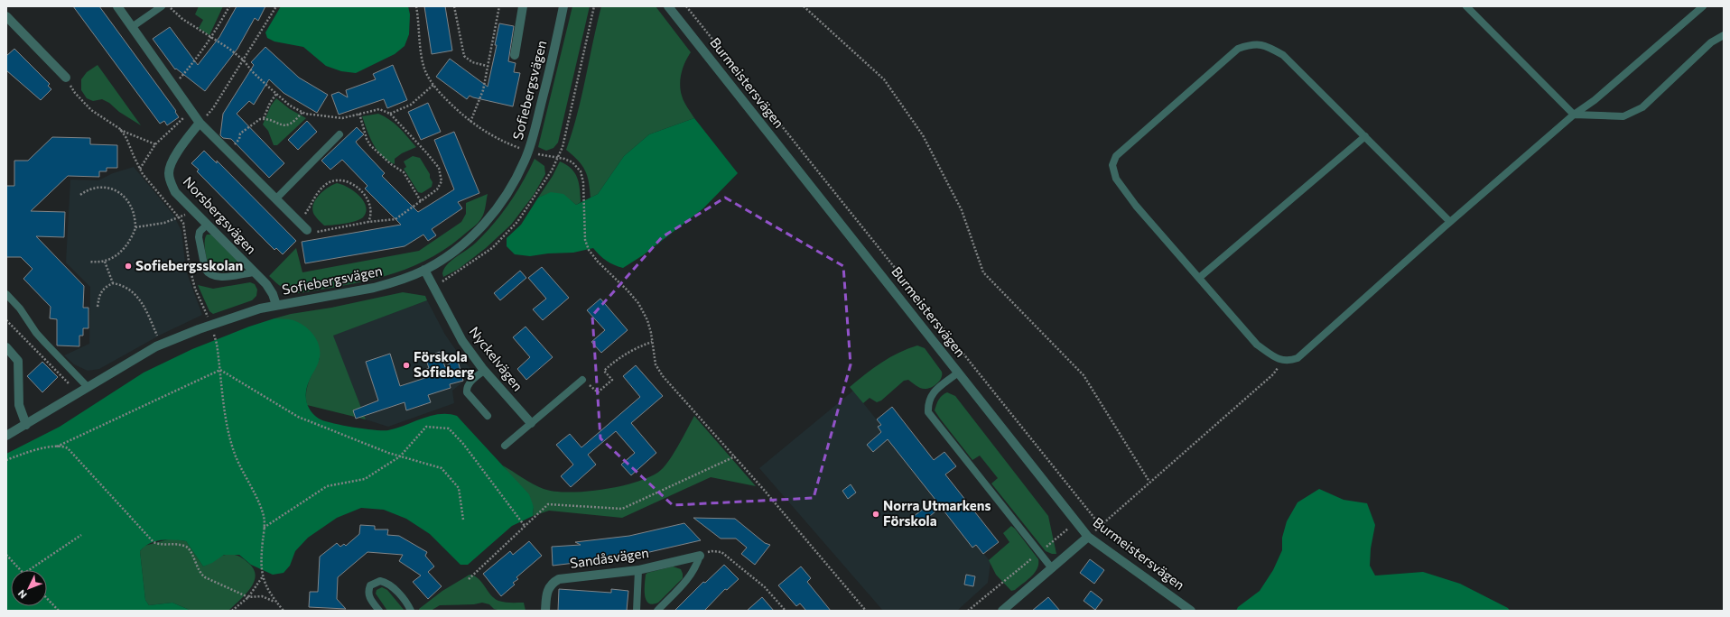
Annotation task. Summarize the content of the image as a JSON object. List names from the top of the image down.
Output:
{
  "streets": {
    "street": [
      "Burmeistersvägen",
      "Sofiebergsvägen",
      "Norsbergsvägen",
      "Nyckelvägen",
      "Sandåsvägen"
    ]
  },
  "crossings": [
    ["Sofiebergsvägen", "Norsbergsvägen"],
    ["Sofiebergsvägen", "Nyckelvägen"]
  ],
  "places": ["Sofiebergsskolan", "Förskola Sofieberg", "Norra Utmarkens Förskola"],
  "north": "bottom left"
}
